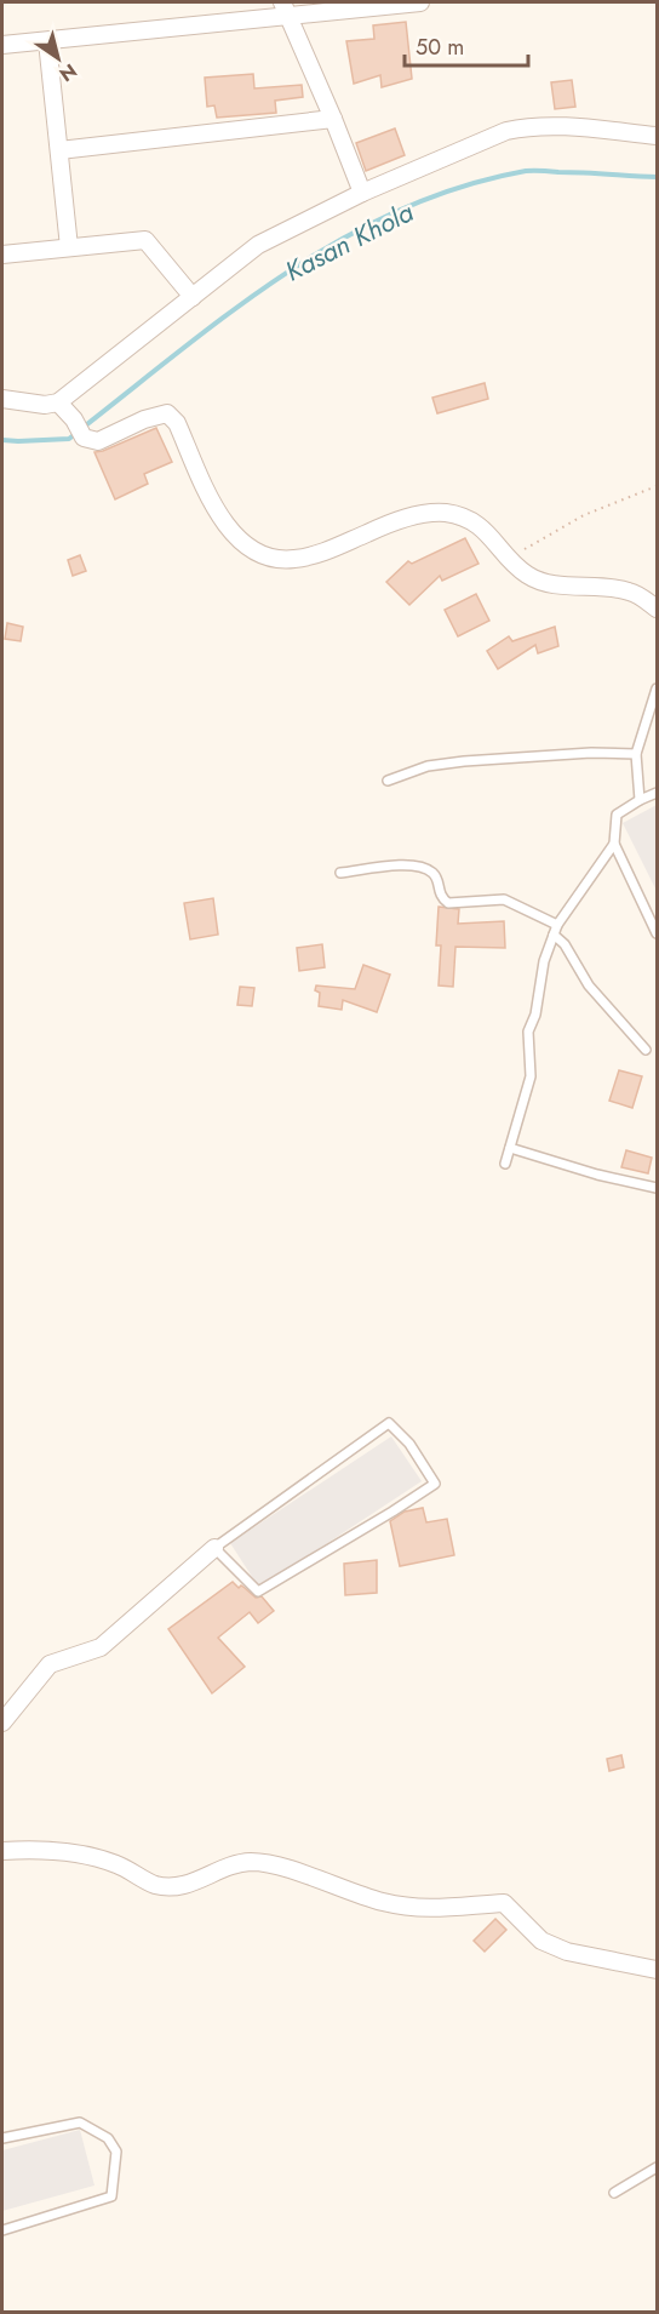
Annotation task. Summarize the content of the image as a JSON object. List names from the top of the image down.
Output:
{
  "water": ["Kasan Khola"],
  "scale_bar": "50 m",
  "north": "bottom right"
}
